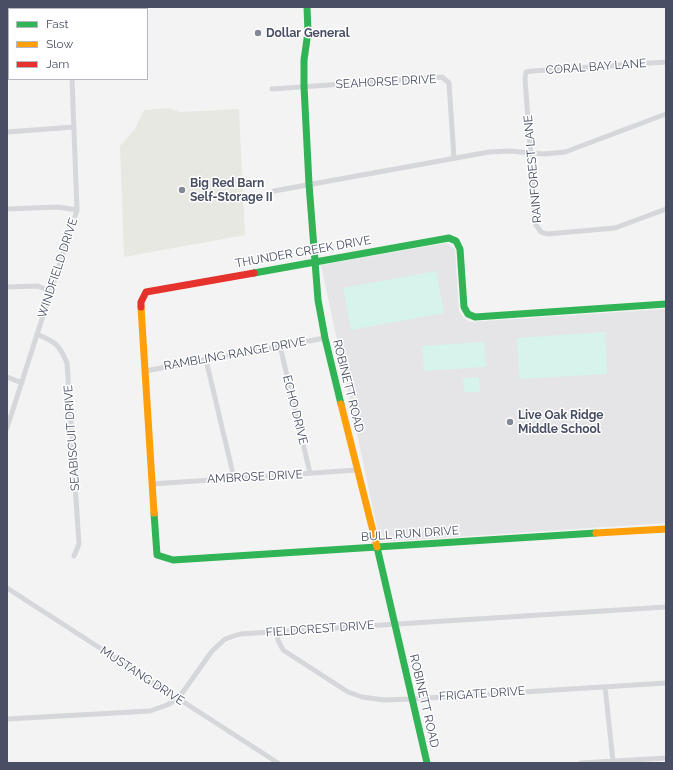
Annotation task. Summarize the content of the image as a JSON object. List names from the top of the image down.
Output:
{
  "streets": {
    "street": [
      "CORAL BAY LANE",
      "SEAHORSE DRIVE",
      "RAINFOREST LANE",
      "THUNDER CREEK DRIVE",
      "WINDFIELD DRIVE",
      "RAMBLING RANGE DRIVE",
      "ROBINETT ROAD",
      "ECHO DRIVE",
      "SEABISCUIT DRIVE",
      "AMBROSE DRIVE",
      "BULL RUN DRIVE",
      "FIELDCREST DRIVE",
      "MUSTANG DRIVE",
      "FRIGATE DRIVE"
    ]
  },
  "crossings": [
    ["CORAL BAY LANE", "RAINFOREST LANE"],
    ["SEAHORSE DRIVE", "ROBINETT ROAD"],
    ["THUNDER CREEK DRIVE", "RAMBLING RANGE DRIVE"],
    ["THUNDER CREEK DRIVE", "ROBINETT ROAD"],
    ["THUNDER CREEK DRIVE", "AMBROSE DRIVE"],
    ["THUNDER CREEK DRIVE", "BULL RUN DRIVE"],
    ["WINDFIELD DRIVE", "SEABISCUIT DRIVE"],
    ["RAMBLING RANGE DRIVE", "ROBINETT ROAD"],
    ["RAMBLING RANGE DRIVE", "ECHO DRIVE"],
    ["ROBINETT ROAD", "AMBROSE DRIVE"],
    ["ROBINETT ROAD", "BULL RUN DRIVE"],
    ["ROBINETT ROAD", "FIELDCREST DRIVE"],
    ["ROBINETT ROAD", "FRIGATE DRIVE"],
    ["ECHO DRIVE", "AMBROSE DRIVE"],
    ["FIELDCREST DRIVE", "MUSTANG DRIVE"],
    ["FIELDCREST DRIVE", "FRIGATE DRIVE"]
  ],
  "places": ["Dollar General", "Big Red Barn Self-Storage II", "Live Oak Ridge Middle School"],
  "legend": ["Fast", "Slow", "Jam"]
}
